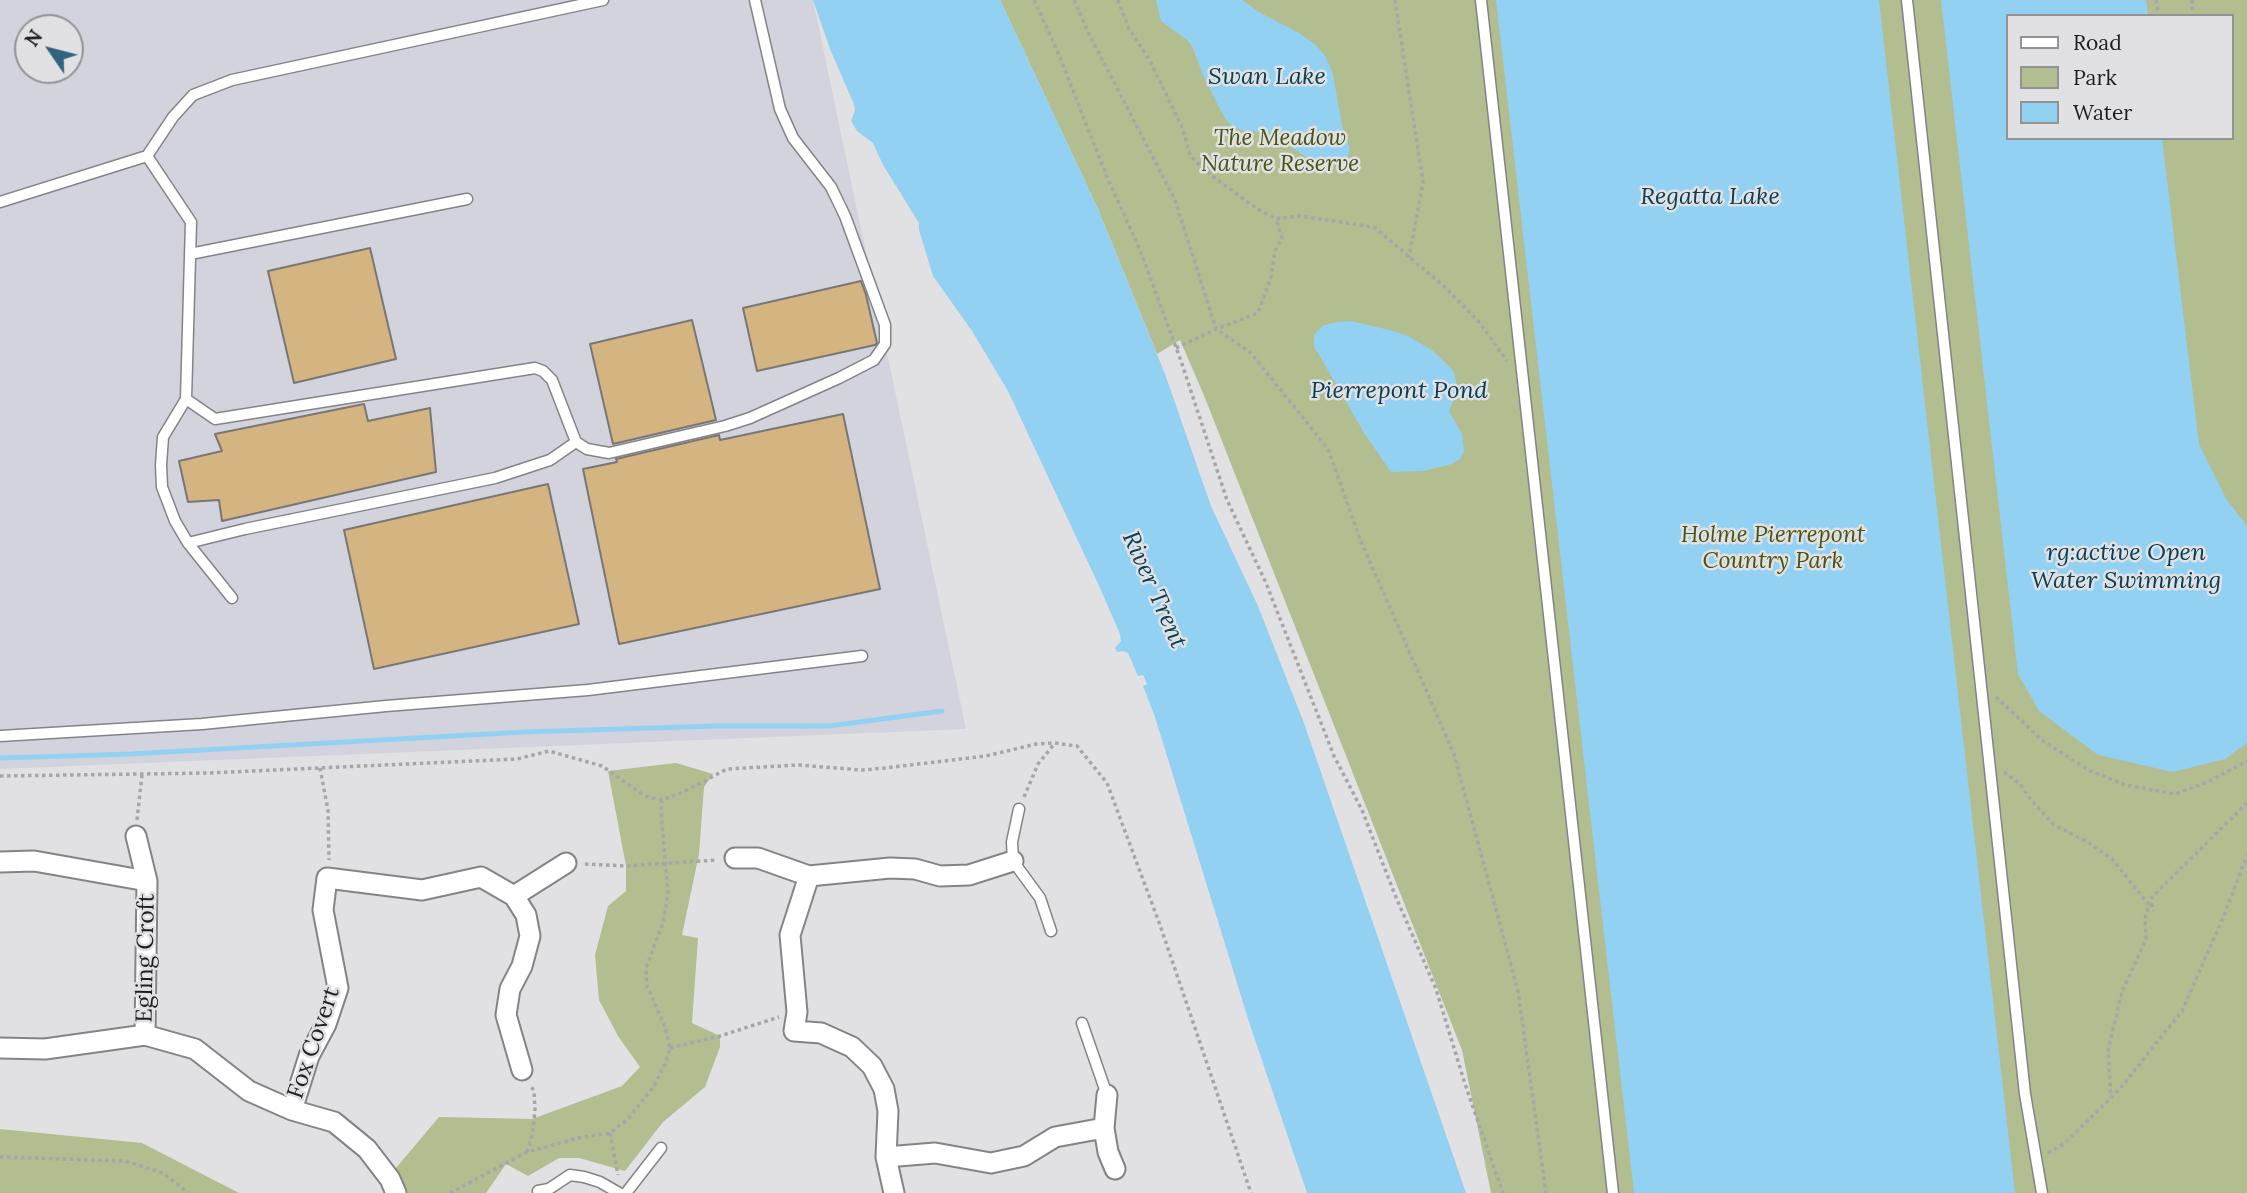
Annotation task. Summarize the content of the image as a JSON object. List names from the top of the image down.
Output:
{
  "streets": {
    "street": ["Egling Croft", "Fox Covert"]
  },
  "water": [
    "Swan Lake",
    "Regatta Lake",
    "Pierrepont Pond",
    "rg:active Open Water Swimming",
    "River Trent"
  ],
  "parks": ["The Meadow Nature Reserve", "Holme Pierrepont Country Park"],
  "legend": ["Road", "Park", "Water"],
  "north": "top left"
}
